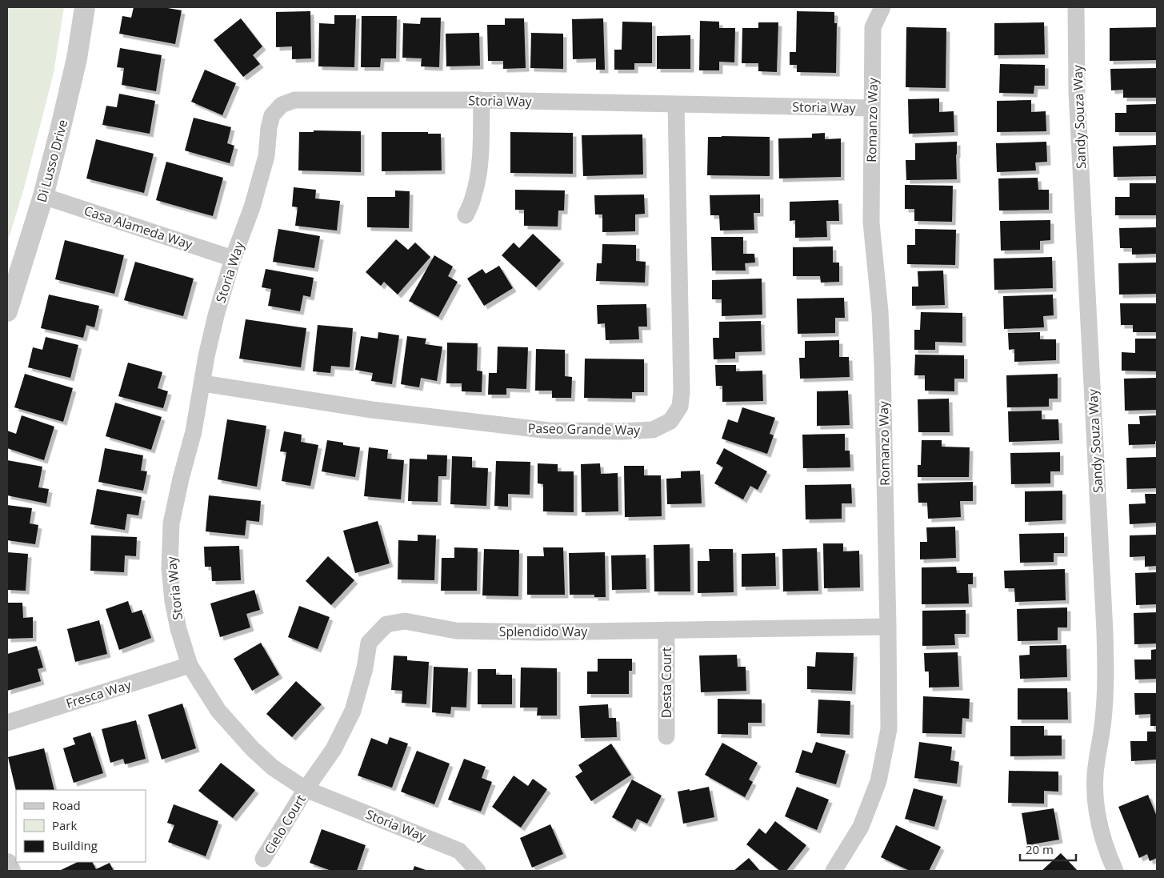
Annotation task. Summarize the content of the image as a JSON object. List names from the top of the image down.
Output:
{
  "streets": {
    "street": [
      "Storia Way",
      "Sandy Souza Way",
      "Romanzo Way",
      "Di Lusso Drive",
      "Casa Alameda Way",
      "Paseo Grande Way",
      "Splendido Way",
      "Desta Court",
      "Fresca Way",
      "Cielo Court"
    ]
  },
  "crossings": [
    ["Storia Way", "Romanzo Way"],
    ["Storia Way", "Casa Alameda Way"],
    ["Storia Way", "Paseo Grande Way"],
    ["Storia Way", "Splendido Way"],
    ["Storia Way", "Fresca Way"],
    ["Storia Way", "Cielo Court"],
    ["Romanzo Way", "Splendido Way"],
    ["Di Lusso Drive", "Casa Alameda Way"],
    ["Splendido Way", "Desta Court"],
    ["Splendido Way", "Cielo Court"]
  ],
  "legend": ["Road", "Park", "Building"],
  "scale_bar": "20 m"
}
